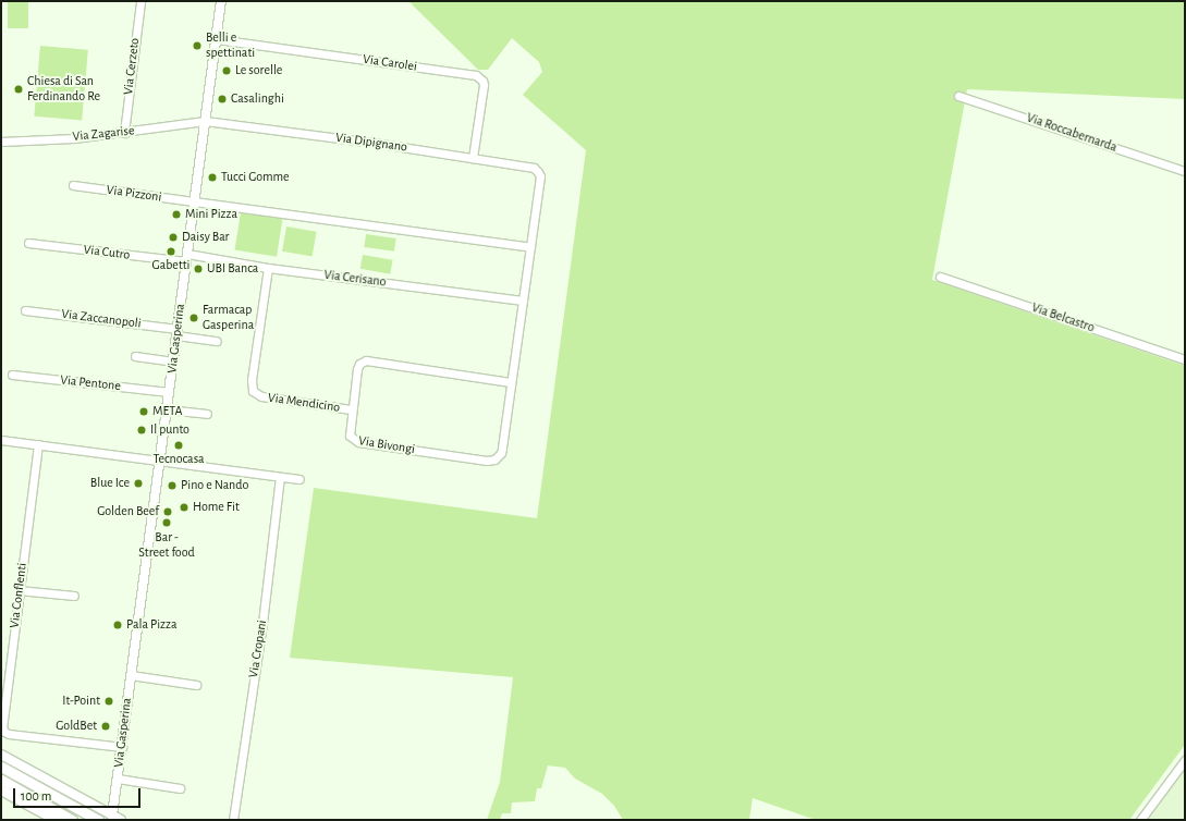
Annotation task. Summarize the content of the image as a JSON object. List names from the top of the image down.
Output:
{
  "streets": {
    "street": [
      "Via Carolei",
      "Via Cerzeto",
      "Via Roccabernarda",
      "Via Zagarise",
      "Via Dipignano",
      "Via Pizzoni",
      "Via Cutro",
      "Via Cerisano",
      "Via Belcastro",
      "Via Zaccanopoli",
      "Via Gasperina",
      "Via Pentone",
      "Via Mendicino",
      "Via Bivongi",
      "Via Conflenti",
      "Via Cropani"
    ]
  },
  "crossings": [
    ["Via Carolei", "Via Dipignano"],
    ["Via Carolei", "Via Gasperina"],
    ["Via Cerzeto", "Via Zagarise"],
    ["Via Zagarise", "Via Dipignano"],
    ["Via Zagarise", "Via Gasperina"],
    ["Via Dipignano", "Via Gasperina"],
    ["Via Dipignano", "Via Bivongi"],
    ["Via Pizzoni", "Via Gasperina"],
    ["Via Cutro", "Via Cerisano"],
    ["Via Cutro", "Via Gasperina"],
    ["Via Cerisano", "Via Gasperina"],
    ["Via Cerisano", "Via Mendicino"],
    ["Via Cerisano", "Via Bivongi"],
    ["Via Zaccanopoli", "Via Gasperina"],
    ["Via Gasperina", "Via Pentone"],
    ["Via Gasperina", "Via Conflenti"],
    ["Via Mendicino", "Via Bivongi"]
  ],
  "places": [
    "Belli e spettinati",
    "Le sorelle",
    "Chiesa di San Ferdinando Re",
    "Casalinghi",
    "Tucci Gomme",
    "Mini Pizza",
    "Daisy Bar",
    "Gabetti",
    "UBI Banca",
    "Farmacap Gasperina",
    "META",
    "Il punto",
    "Tecnocasa",
    "Blue Ice",
    "Pino e Nando",
    "Home Fit",
    "Golden Beef",
    "Bar - Street food",
    "Pala Pizza",
    "It-Point",
    "GoldBet"
  ],
  "scale_bar": "100 m"
}
